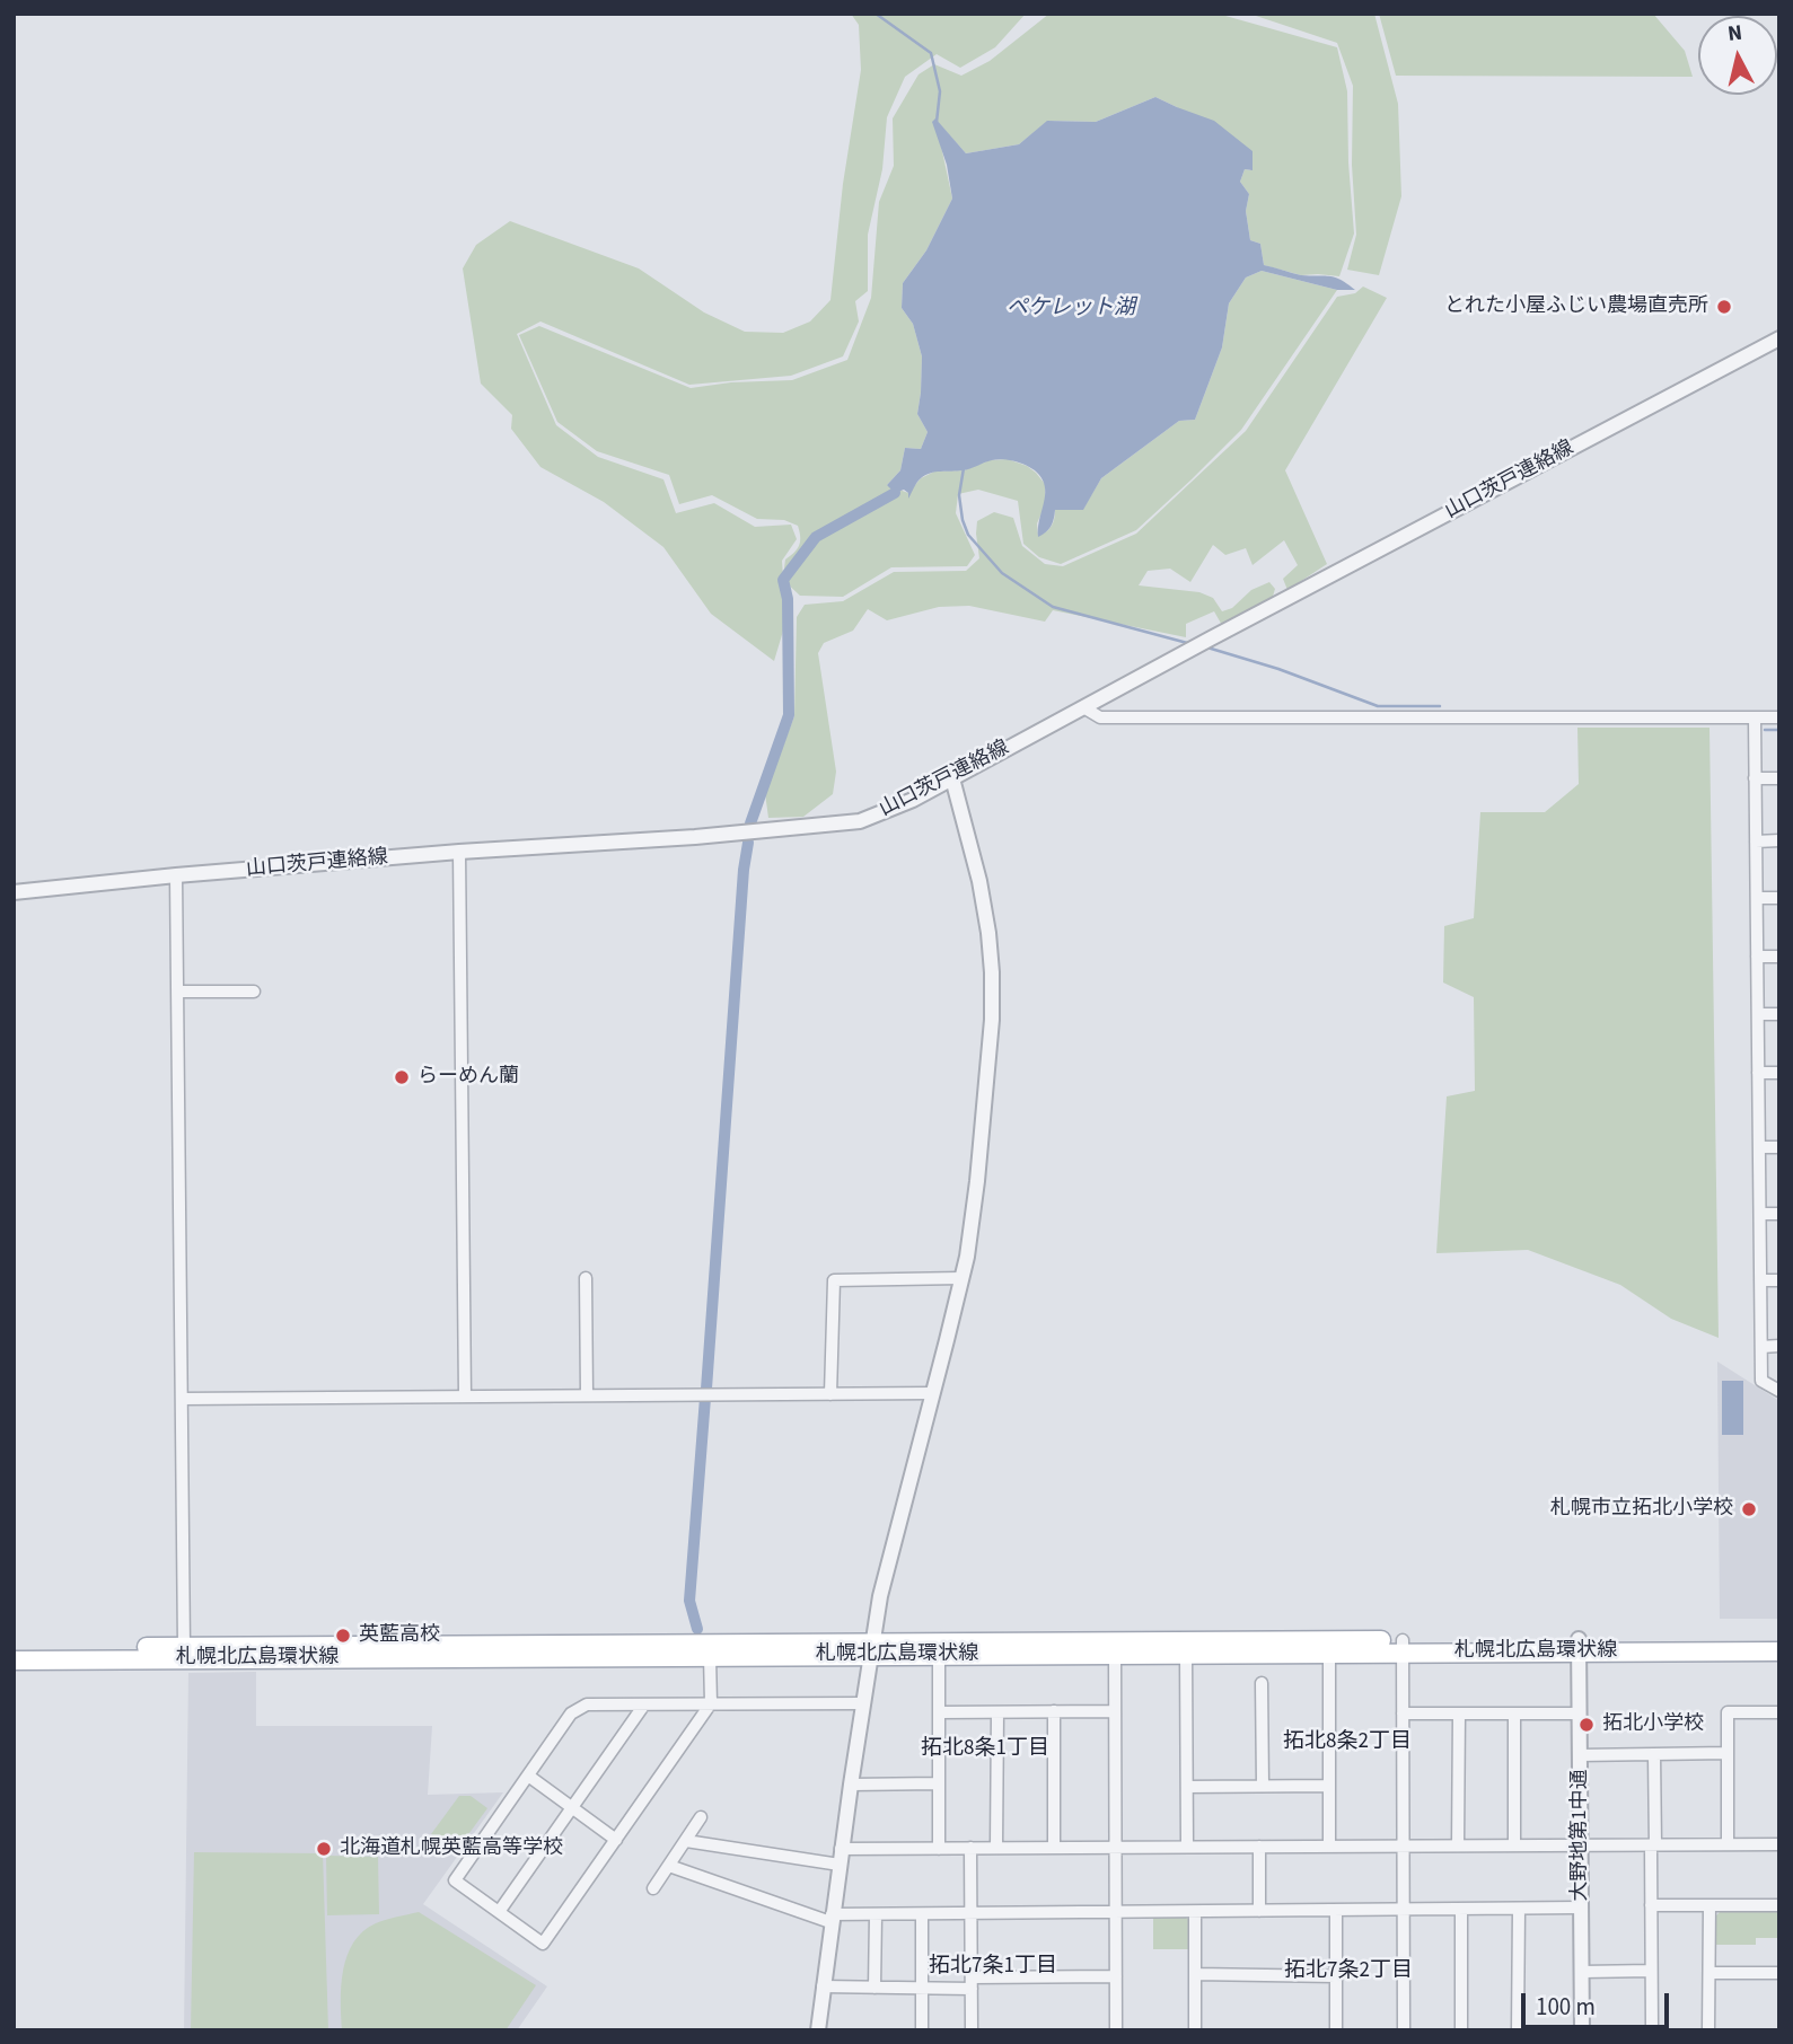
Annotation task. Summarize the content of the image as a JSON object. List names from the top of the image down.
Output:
{
  "streets": {
    "main road": ["札幌北広島環状線"],
    "street": ["山口茨戸連絡線", "大野地第1中通"]
  },
  "crossings": [
    ["札幌北広島環状線", "大野地第1中通"]
  ],
  "districts": [
    "拓北8条2丁目",
    "拓北8条1丁目",
    "拓北7条1丁目",
    "拓北7条2丁目"
  ],
  "water": ["ペケレット湖"],
  "places": [
    "とれた小屋ふじい農場直売所",
    "らーめん蘭",
    "札幌市立拓北小学校",
    "英藍高校",
    "拓北小学校",
    "北海道札幌英藍高等学校"
  ],
  "scale_bar": "100 m",
  "north": "top"
}
